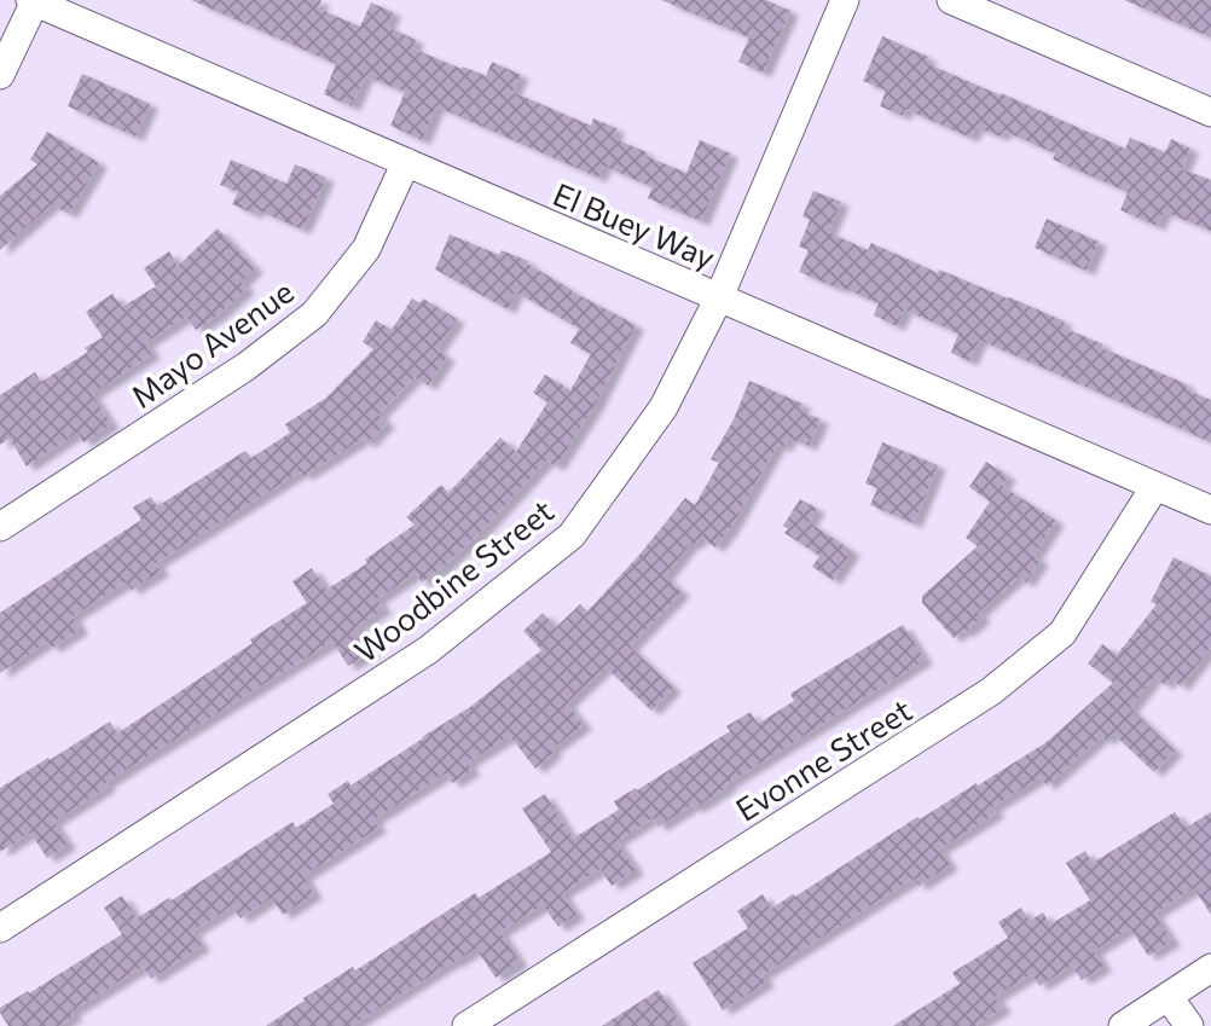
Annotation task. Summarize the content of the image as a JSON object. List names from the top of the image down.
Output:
{
  "streets": {
    "street": [
      "El Buey Way",
      "Mayo Avenue",
      "Woodbine Street",
      "Evonne Street"
    ]
  },
  "crossings": [
    ["El Buey Way", "Mayo Avenue"],
    ["El Buey Way", "Woodbine Street"],
    ["El Buey Way", "Evonne Street"]
  ]
}
